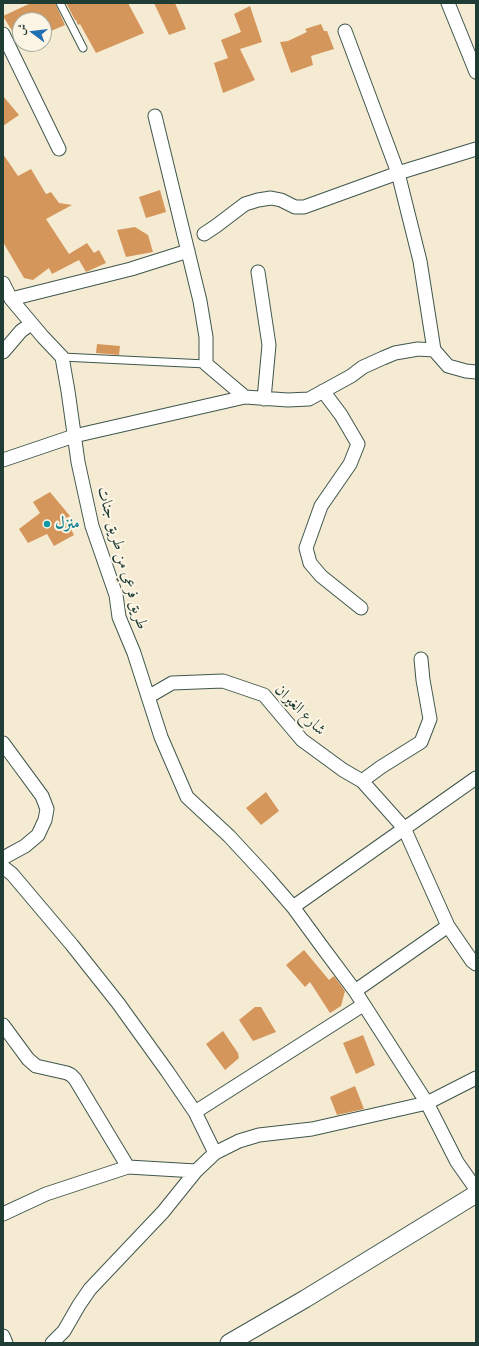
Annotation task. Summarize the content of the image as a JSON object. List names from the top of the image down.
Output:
{
  "streets": {
    "street": ["طريق فرعي من طريق جنات", "شارع الغيران"]
  },
  "crossings": [
    ["طريق فرعي من طريق جنات", "شارع الغيران"]
  ],
  "places": ["منزل"],
  "north": "left"
}
